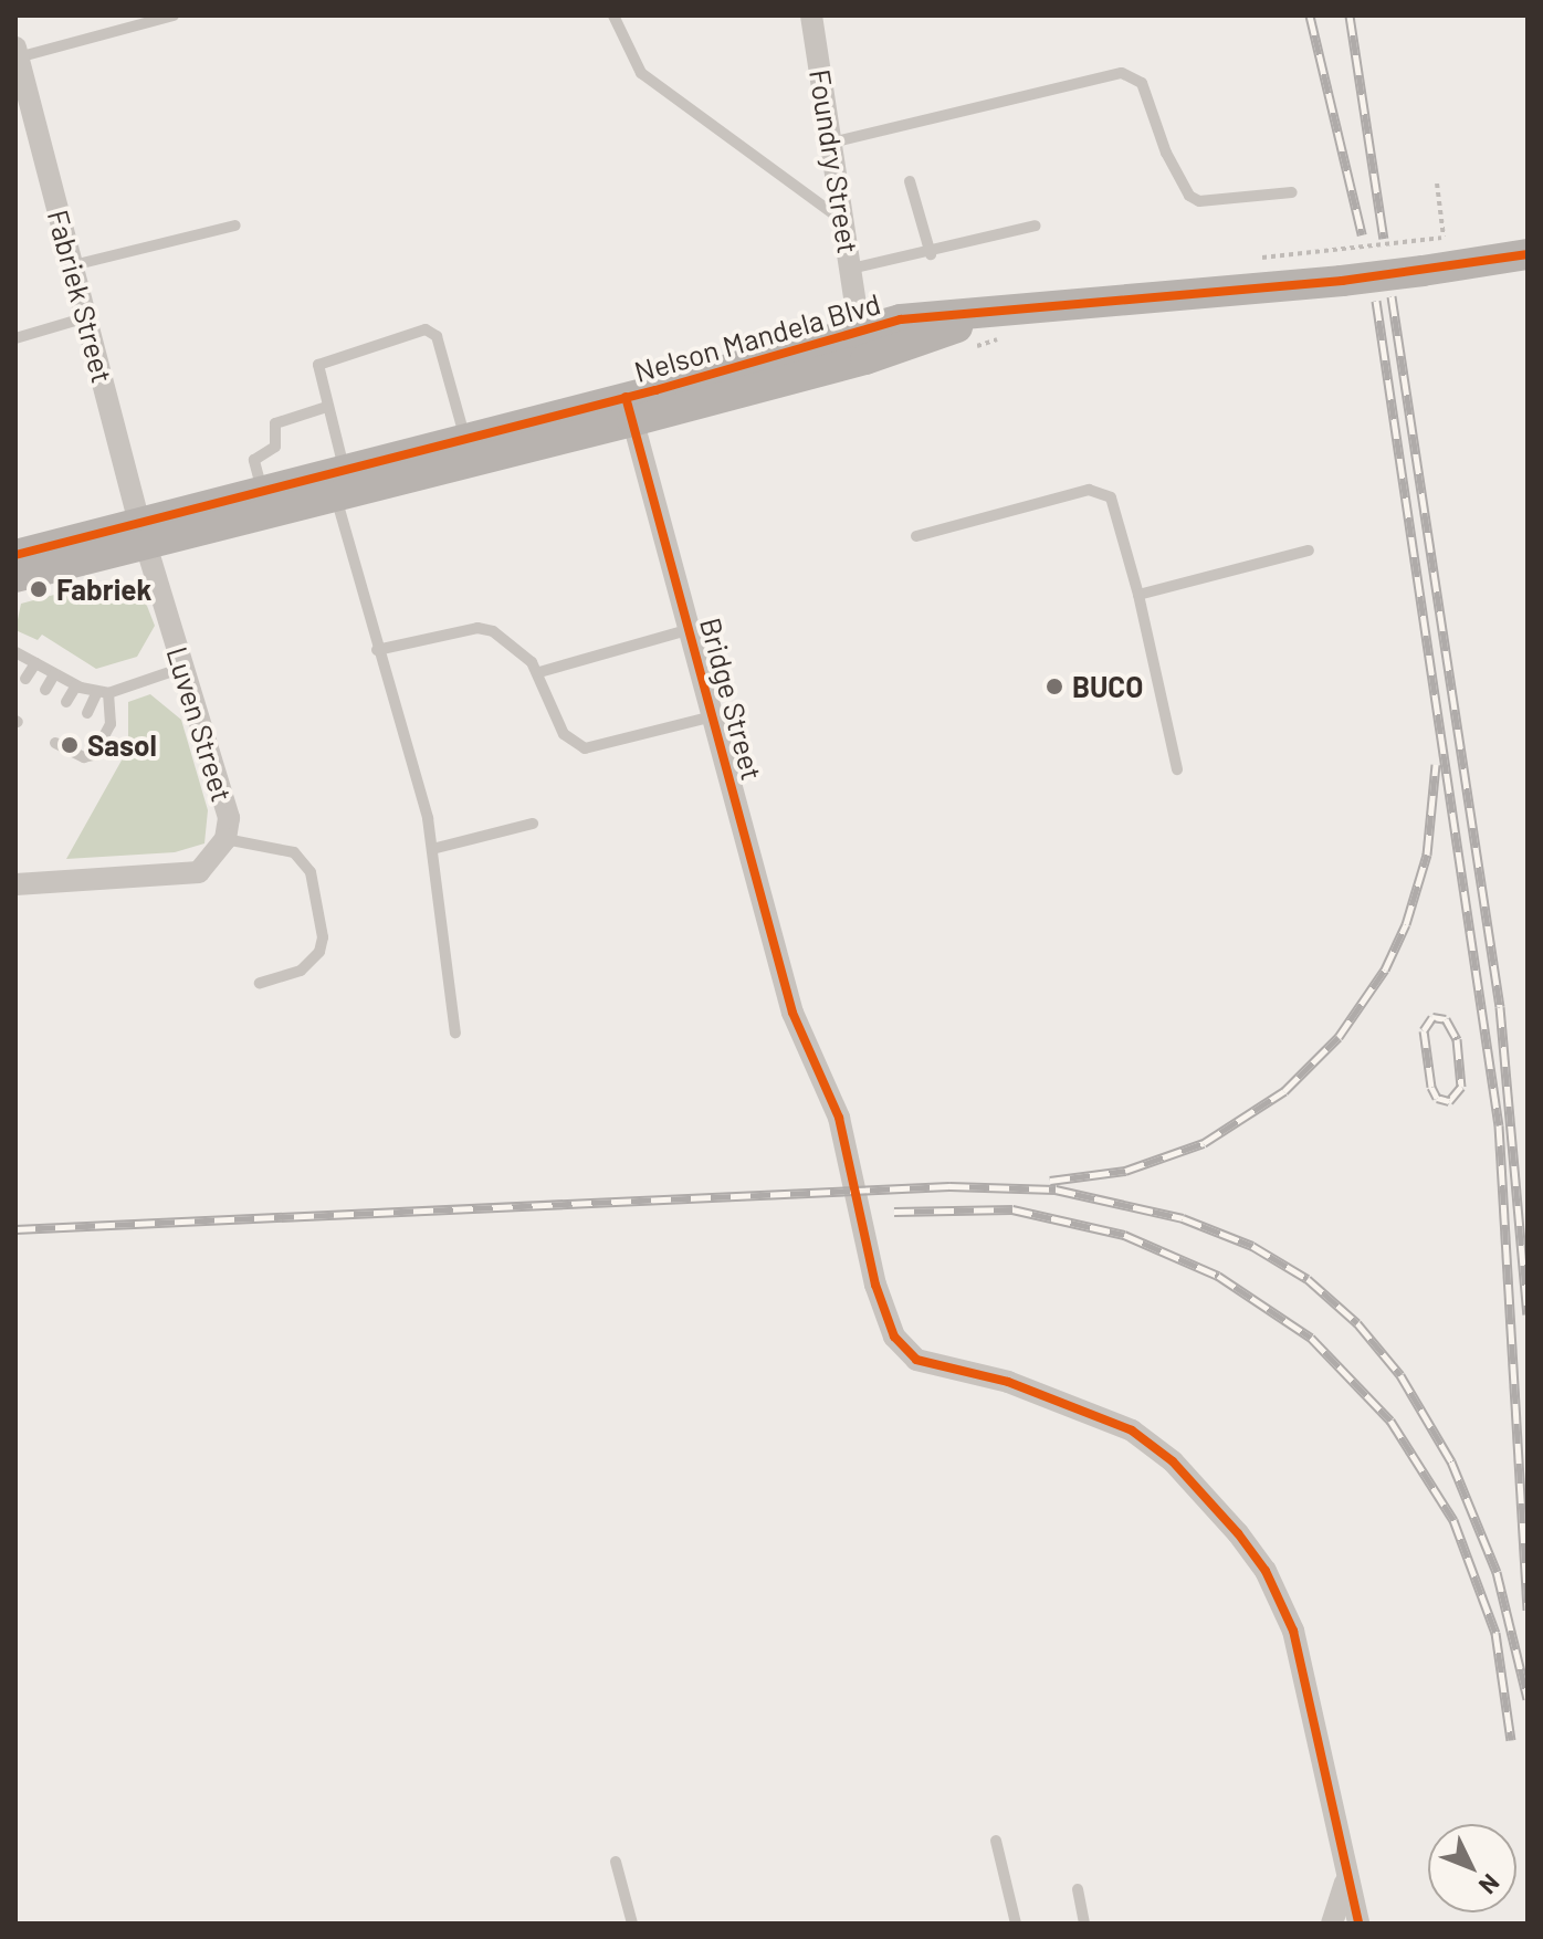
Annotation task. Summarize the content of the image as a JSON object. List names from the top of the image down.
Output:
{
  "streets": {
    "street": [
      "Foundry Street",
      "Fabriek Street",
      "Nelson Mandela Blvd",
      "Bridge Street",
      "Luven Street"
    ]
  },
  "crossings": [
    ["Foundry Street", "Nelson Mandela Blvd"],
    ["Fabriek Street", "Nelson Mandela Blvd"],
    ["Fabriek Street", "Luven Street"],
    ["Nelson Mandela Blvd", "Bridge Street"],
    ["Nelson Mandela Blvd", "Luven Street"]
  ],
  "places": ["Fabriek", "BUCO", "Sasol"],
  "north": "bottom right"
}
